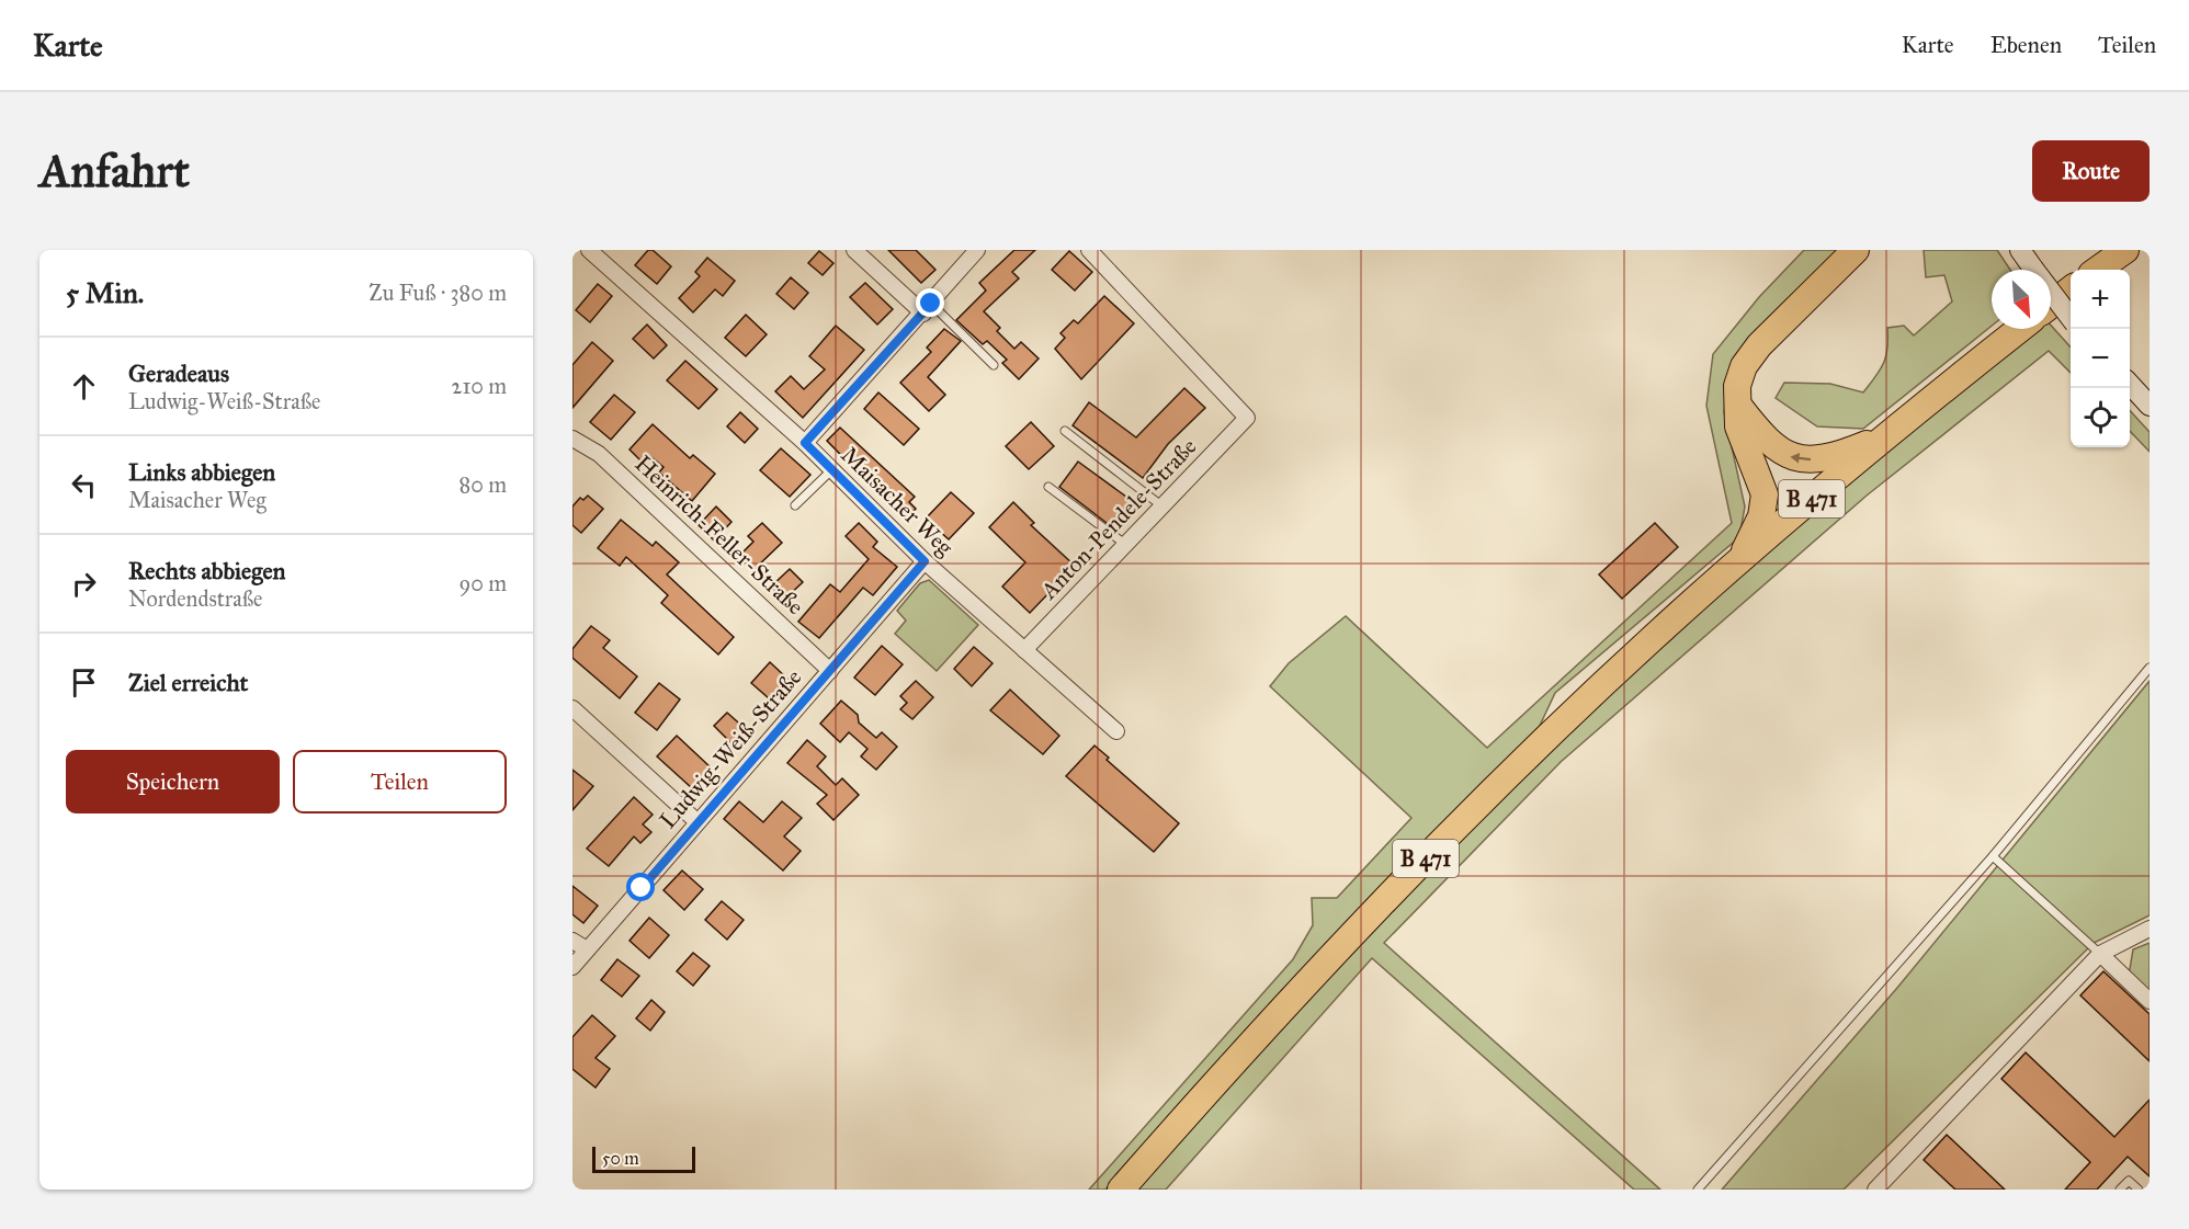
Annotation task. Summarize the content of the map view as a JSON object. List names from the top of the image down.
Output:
{
  "streets": {
    "highway": ["B 471"],
    "street": [
      "Maisacher Weg",
      "Anton-Pendele-Straße",
      "Heinrich-Feller-Straße",
      "Ludwig-Weiß-Straße"
    ]
  },
  "crossings": [
    ["Maisacher Weg", "Anton-Pendele-Straße"],
    ["Maisacher Weg", "Ludwig-Weiß-Straße"],
    ["Heinrich-Feller-Straße", "Ludwig-Weiß-Straße"]
  ],
  "scale_bar": "50 m",
  "north": "bottom right",
  "page": {
    "header": "Karte",
    "nav": ["Karte", "Ebenen", "Teilen"],
    "buttons": [
      "Route",
      ["Speichern", "Teilen"]
    ],
    "title": "Anfahrt",
    "heading": ["5 Min.", "Zu Fuß · 380 m"],
    "map_buttons": ["+", "−"],
    "list": [
      ["Geradeaus", "Ludwig-Weiß-Straße", "210 m"],
      ["Links abbiegen", "Maisacher Weg", "80 m"],
      ["Rechts abbiegen", "Nordendstraße", "90 m"],
      "Ziel erreicht"
    ],
    "scale": "50 m"
  }
}
